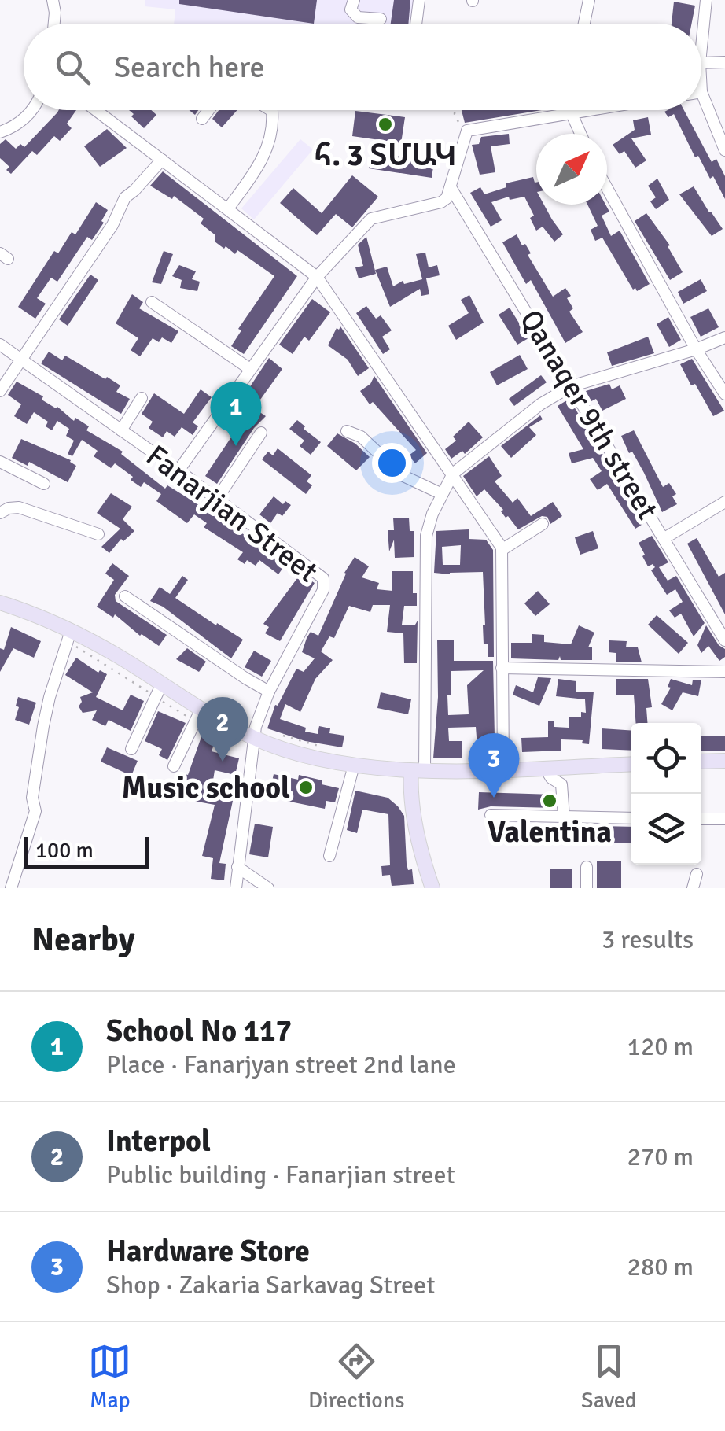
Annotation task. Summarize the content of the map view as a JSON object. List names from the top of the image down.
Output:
{
  "streets": {
    "street": ["Qanaqer 9th street", "Fanarjian Street"]
  },
  "places": ["հ. 3 ՏՄԱԿ", "Music school", "Valentina"],
  "scale_bar": "100 m",
  "north": "top right",
  "page": {
    "search": "Search here",
    "pins": ["1", "2", "3"],
    "scale": "100 m",
    "heading": ["Nearby", "3 results"],
    "list": [
      {
        "mark": "1",
        "name": "School No 117",
        "note": "Place · Fanarjyan street 2nd lane",
        "value": "120 m"
      },
      {
        "mark": "2",
        "name": "Interpol",
        "note": "Public building · Fanarjian street",
        "value": "270 m"
      },
      {
        "mark": "3",
        "name": "Hardware Store",
        "note": "Shop · Zakaria Sarkavag Street",
        "value": "280 m"
      }
    ],
    "nav": ["Map", "Directions", "Saved"]
  }
}
